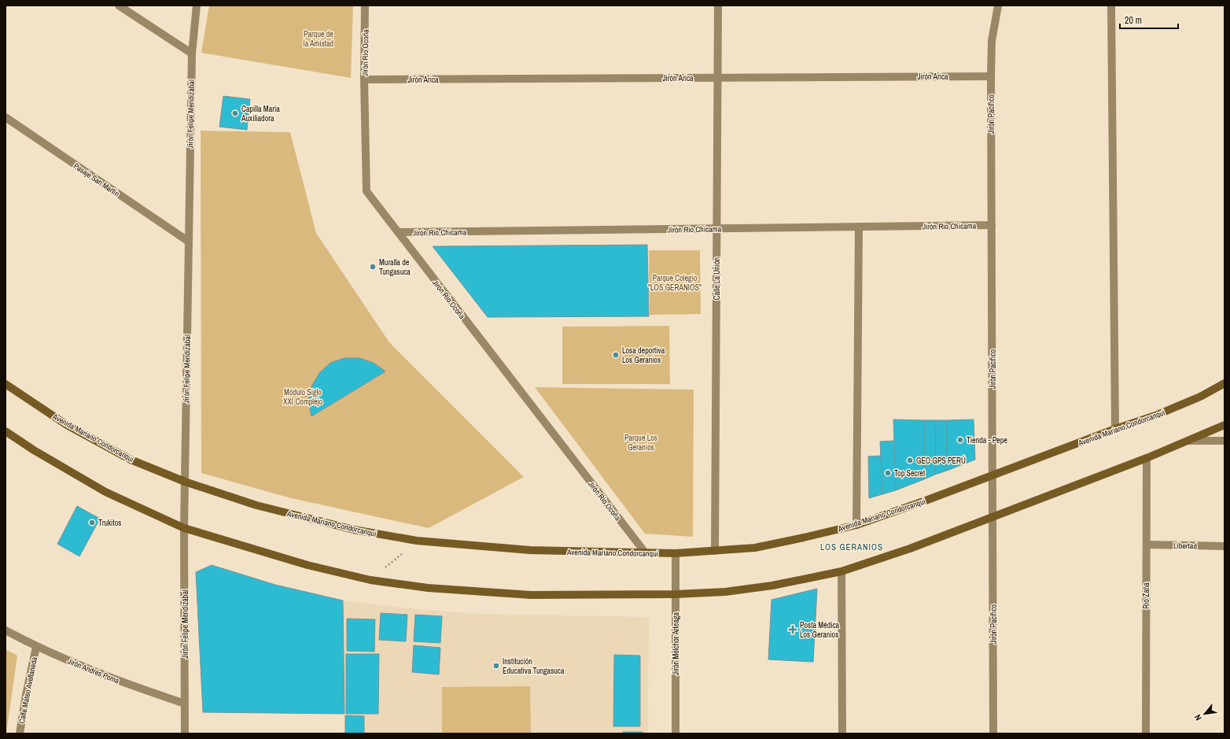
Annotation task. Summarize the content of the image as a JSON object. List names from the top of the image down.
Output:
{
  "streets": {
    "main road": ["Avenida Mariano Condorcanqui"],
    "street": [
      "Jirón Rio Ocoña",
      "Jirón Arica",
      "Jirón Felipe Mendizábal",
      "Jirón Pacífico",
      "Pasaje San Martín",
      "Jirón Rio Chicama",
      "Calle La Unión",
      "Libertad",
      "Rio Zaña",
      "Jirón Melchor Arteaga",
      "Jirón Andrés Poma",
      "Calle Mateo Avellaneda"
    ]
  },
  "crossings": [
    ["Jirón Rio Ocoña", "Jirón Arica"],
    ["Jirón Rio Ocoña", "Jirón Rio Chicama"],
    ["Jirón Rio Ocoña", "Avenida Mariano Condorcanqui"],
    ["Jirón Arica", "Jirón Pacífico"],
    ["Jirón Arica", "Calle La Unión"],
    ["Jirón Felipe Mendizábal", "Pasaje San Martín"],
    ["Jirón Felipe Mendizábal", "Avenida Mariano Condorcanqui"],
    ["Jirón Felipe Mendizábal", "Jirón Andrés Poma"],
    ["Jirón Pacífico", "Jirón Rio Chicama"],
    ["Jirón Pacífico", "Avenida Mariano Condorcanqui"],
    ["Jirón Rio Chicama", "Calle La Unión"],
    ["Calle La Unión", "Avenida Mariano Condorcanqui"],
    ["Avenida Mariano Condorcanqui", "Jirón Melchor Arteaga"],
    ["Libertad", "Rio Zaña"],
    ["Jirón Andrés Poma", "Calle Mateo Avellaneda"]
  ],
  "districts": ["LOS GERANIOS"],
  "parks": [
    "Parque de la Amistad",
    "Parque Colegio \"LOS GERANIOS\"",
    "Módulo Siglo XXI Complejo",
    "Parque Los Geranios"
  ],
  "places": {
    "other": [
      "Capilla María Auxiliadora",
      "Muralla de Tungasuca",
      "Losa deportiva Los Geranios",
      "Tienda - Pepe",
      "GEO GPS PERÚ",
      "Top Secret",
      "Trukitos",
      "Institución Educativa Tungasuca"
    ],
    "health": ["Posta Médica Los Geranios"]
  },
  "scale_bar": "20 m",
  "north": "bottom left"
}
